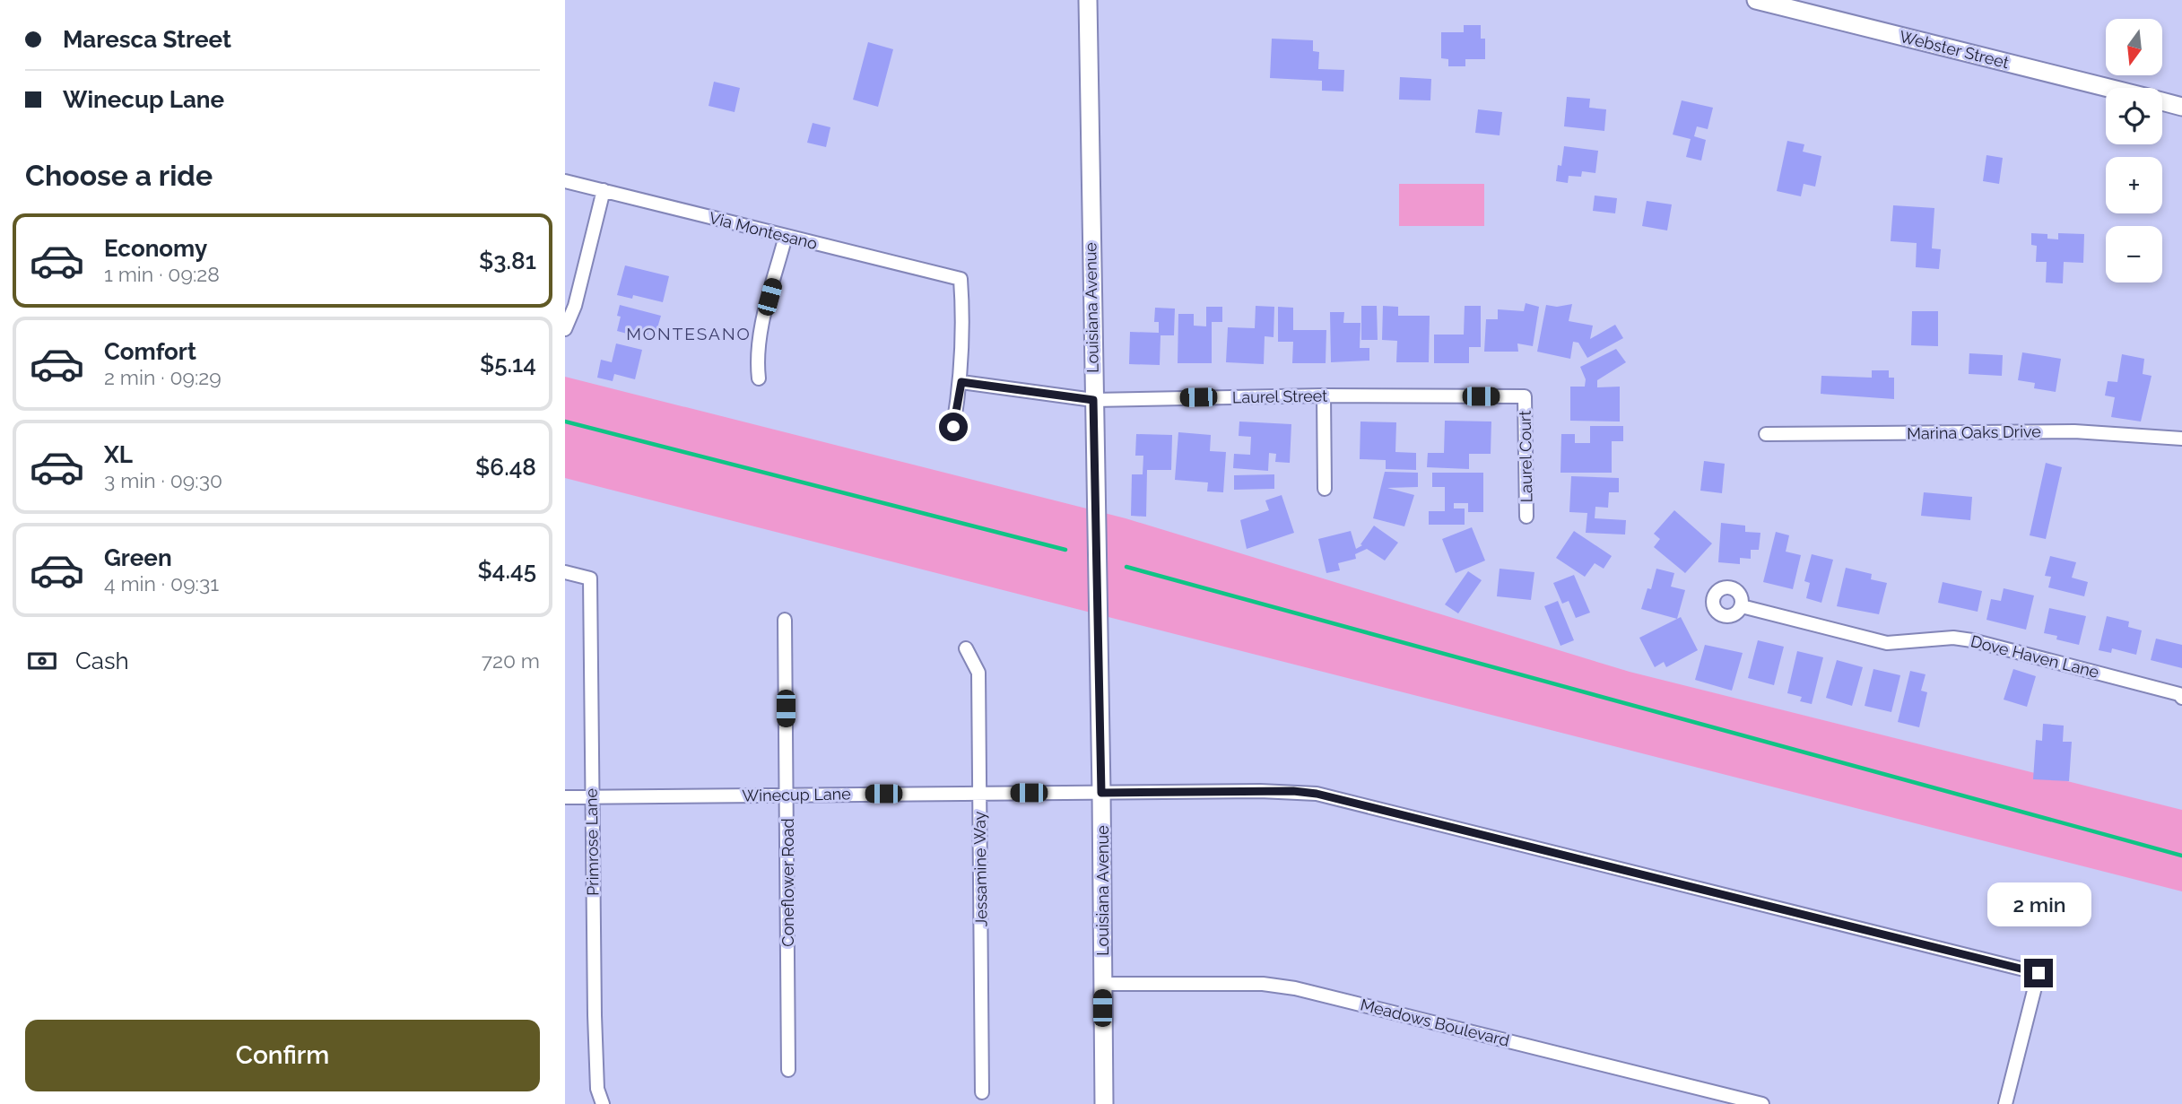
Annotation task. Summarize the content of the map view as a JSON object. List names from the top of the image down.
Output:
{
  "streets": {
    "street": [
      "Webster Street",
      "Via Montesano",
      "Louisiana Avenue",
      "Laurel Street",
      "Marina Oaks Drive",
      "Laurel Court",
      "Dove Haven Lane",
      "Winecup Lane",
      "Primrose Lane",
      "Jessamine Way",
      "Coneflower Road",
      "Meadows Boulevard"
    ]
  },
  "crossings": [
    ["Via Montesano", "Laurel Street"],
    ["Louisiana Avenue", "Laurel Street"],
    ["Louisiana Avenue", "Winecup Lane"],
    ["Louisiana Avenue", "Meadows Boulevard"],
    ["Laurel Street", "Laurel Court"],
    ["Winecup Lane", "Primrose Lane"],
    ["Winecup Lane", "Jessamine Way"],
    ["Winecup Lane", "Coneflower Road"]
  ],
  "districts": ["MONTESANO"],
  "north": "bottom",
  "page": {
    "banner": ["Maresca Street", "Winecup Lane"],
    "map_buttons": ["+", "−"],
    "heading": "Choose a ride",
    "list": [
      {
        "name": "Economy",
        "note": "1 min · 09:28",
        "value": "$3.81"
      },
      {
        "name": "Comfort",
        "note": "2 min · 09:29",
        "value": "$5.14"
      },
      {
        "name": "XL",
        "note": "3 min · 09:30",
        "value": "$6.48"
      },
      {
        "name": "Green",
        "note": "4 min · 09:31",
        "value": "$4.45"
      }
    ],
    "pay": ["Cash", "720 m"],
    "bubble": "2 min",
    "buttons": "Confirm"
  }
}
